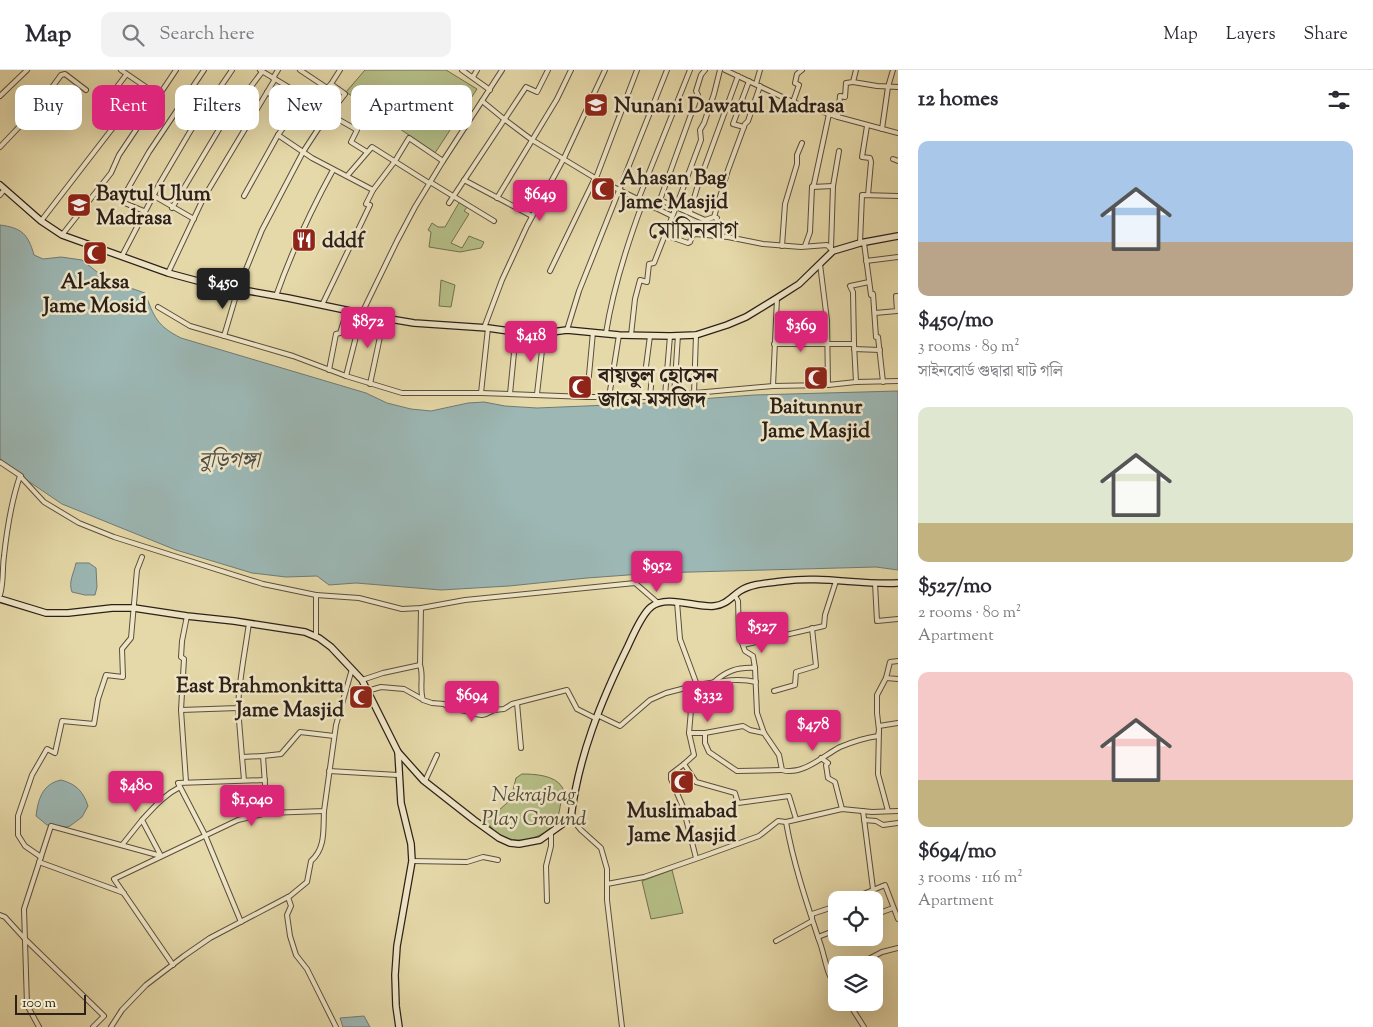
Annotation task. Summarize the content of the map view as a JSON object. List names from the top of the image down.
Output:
{
  "districts": ["মোমিনবাগ"],
  "water": ["বুড়িগঙ্গা"],
  "parks": ["Nekrajbag Play Ground"],
  "places": {
    "school or university": ["Nunani Dawatul Madrasa", "Baytul Ulum Madrasa"],
    "mosque": [
      "Ahasan Bag Jame Masjid",
      "Al-aksa Jame Mosid",
      "Baitunnur Jame Masjid",
      "বায়তুল হোসেন জামে মসজিদ",
      "East Brahmonkitta Jame Masjid",
      "Muslimabad Jame Masjid"
    ],
    "restaurant": ["dddf"]
  },
  "scale_bar": "100 m",
  "page": {
    "header": "Map",
    "search": "Search here",
    "nav": ["Map", "Layers", "Share"],
    "heading": "12 homes",
    "chip": [
      "Buy",
      "Rent",
      "Filters",
      "New",
      "Apartment"
    ],
    "list": [
      {
        "name": "$450/mo",
        "note": "3 rooms · 89 m² · সাইনবোর্ড গুদ্বারা ঘাট গলি"
      },
      {
        "name": "$527/mo",
        "note": "2 rooms · 80 m² · Apartment"
      },
      {
        "name": "$694/mo",
        "note": "3 rooms · 116 m² · Apartment"
      }
    ],
    "price": [
      "$649",
      "$450",
      "$872",
      "$369",
      "$418",
      "$952",
      "$527",
      "$694",
      "$332",
      "$478",
      "$480",
      "$1,040"
    ],
    "scale": "100 m"
  }
}
